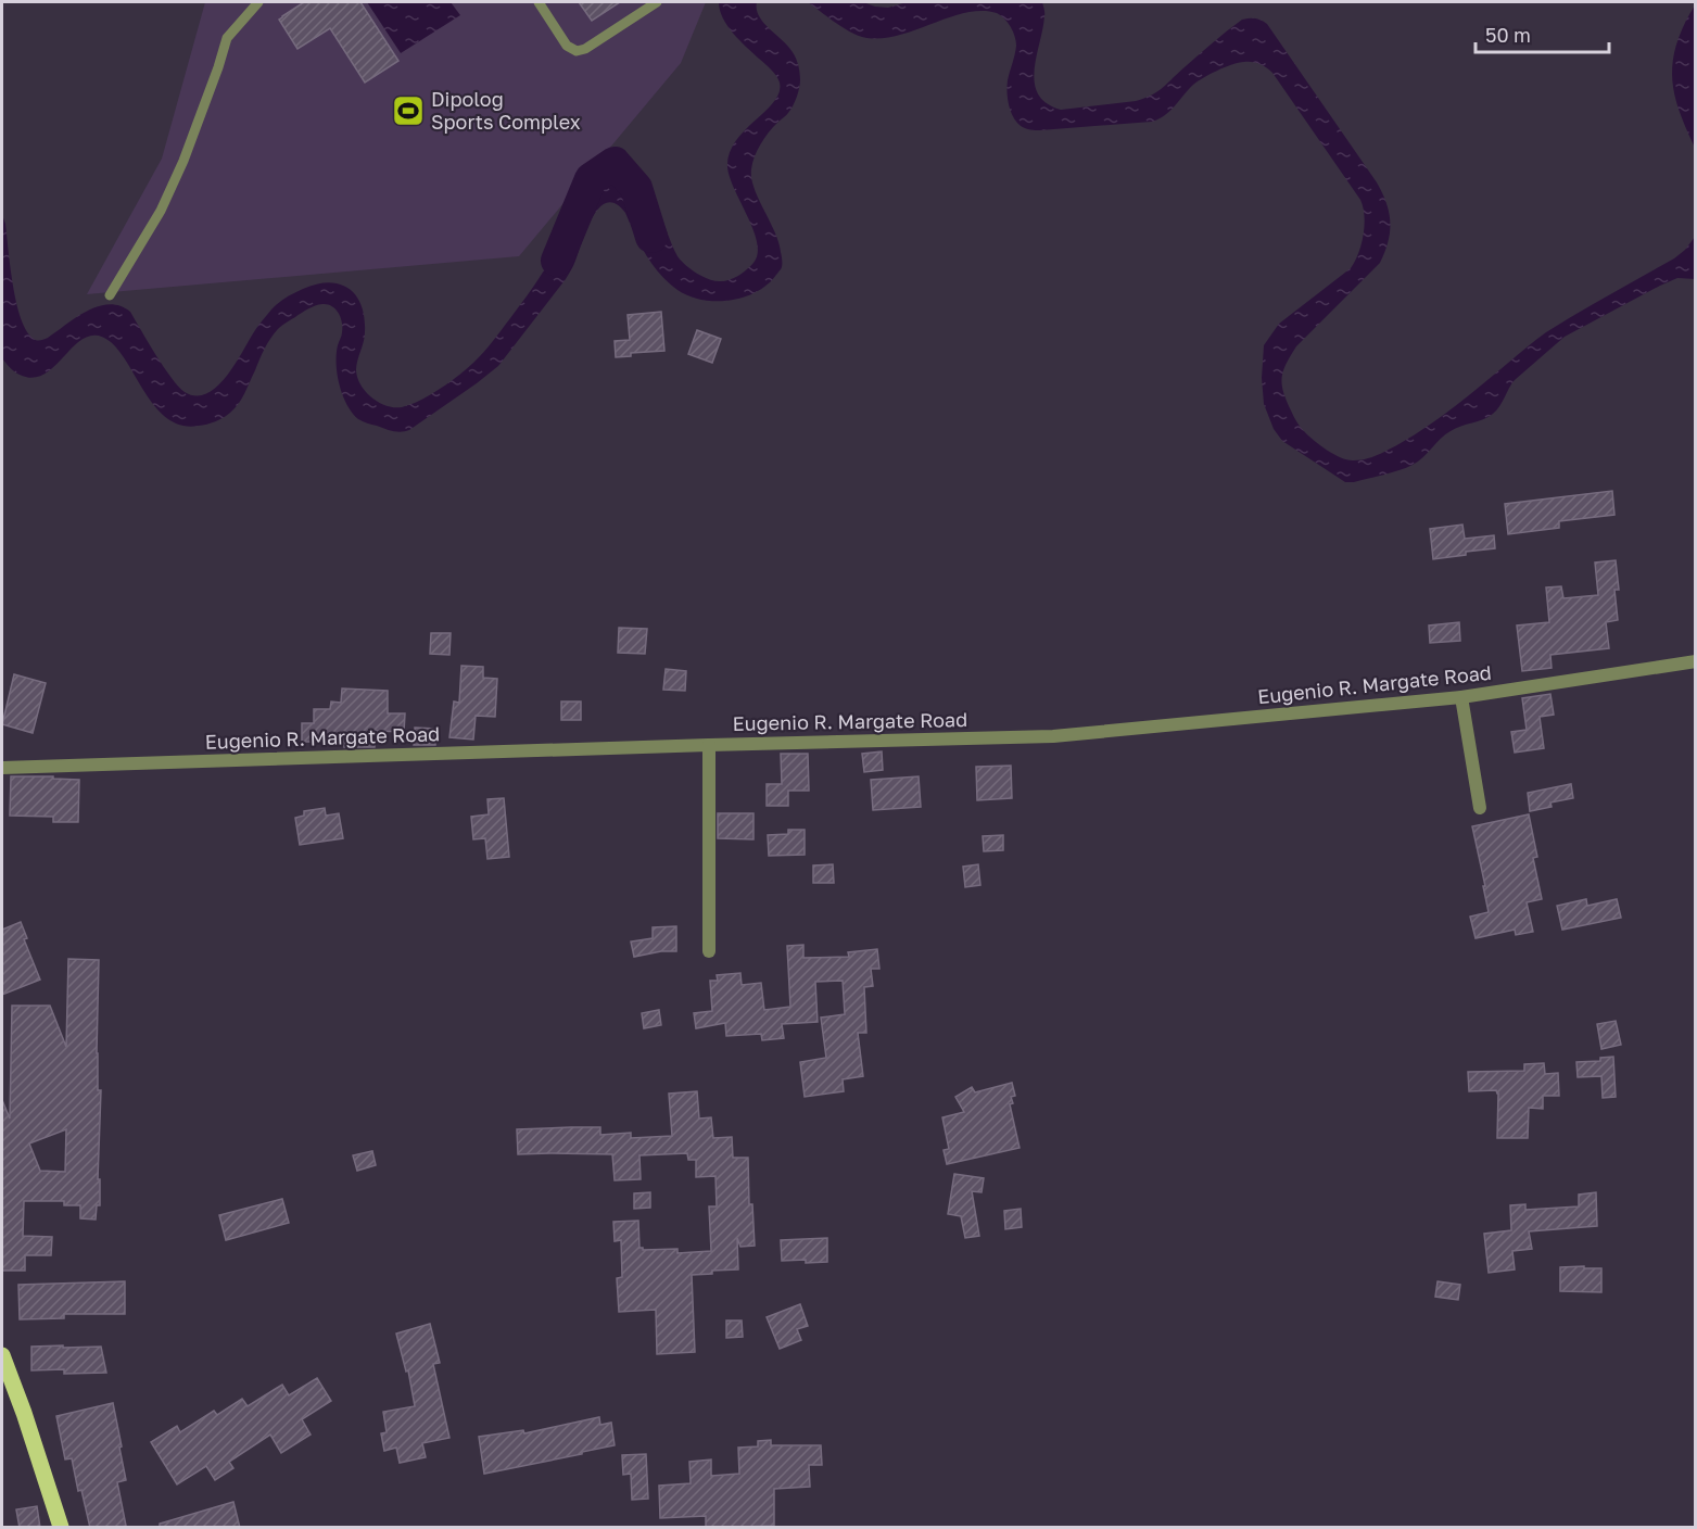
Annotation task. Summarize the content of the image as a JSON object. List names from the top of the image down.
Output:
{
  "streets": {
    "street": ["Eugenio R. Margate Road"]
  },
  "places": {
    "sports": ["Dipolog Sports Complex"]
  },
  "scale_bar": "50 m"
}
